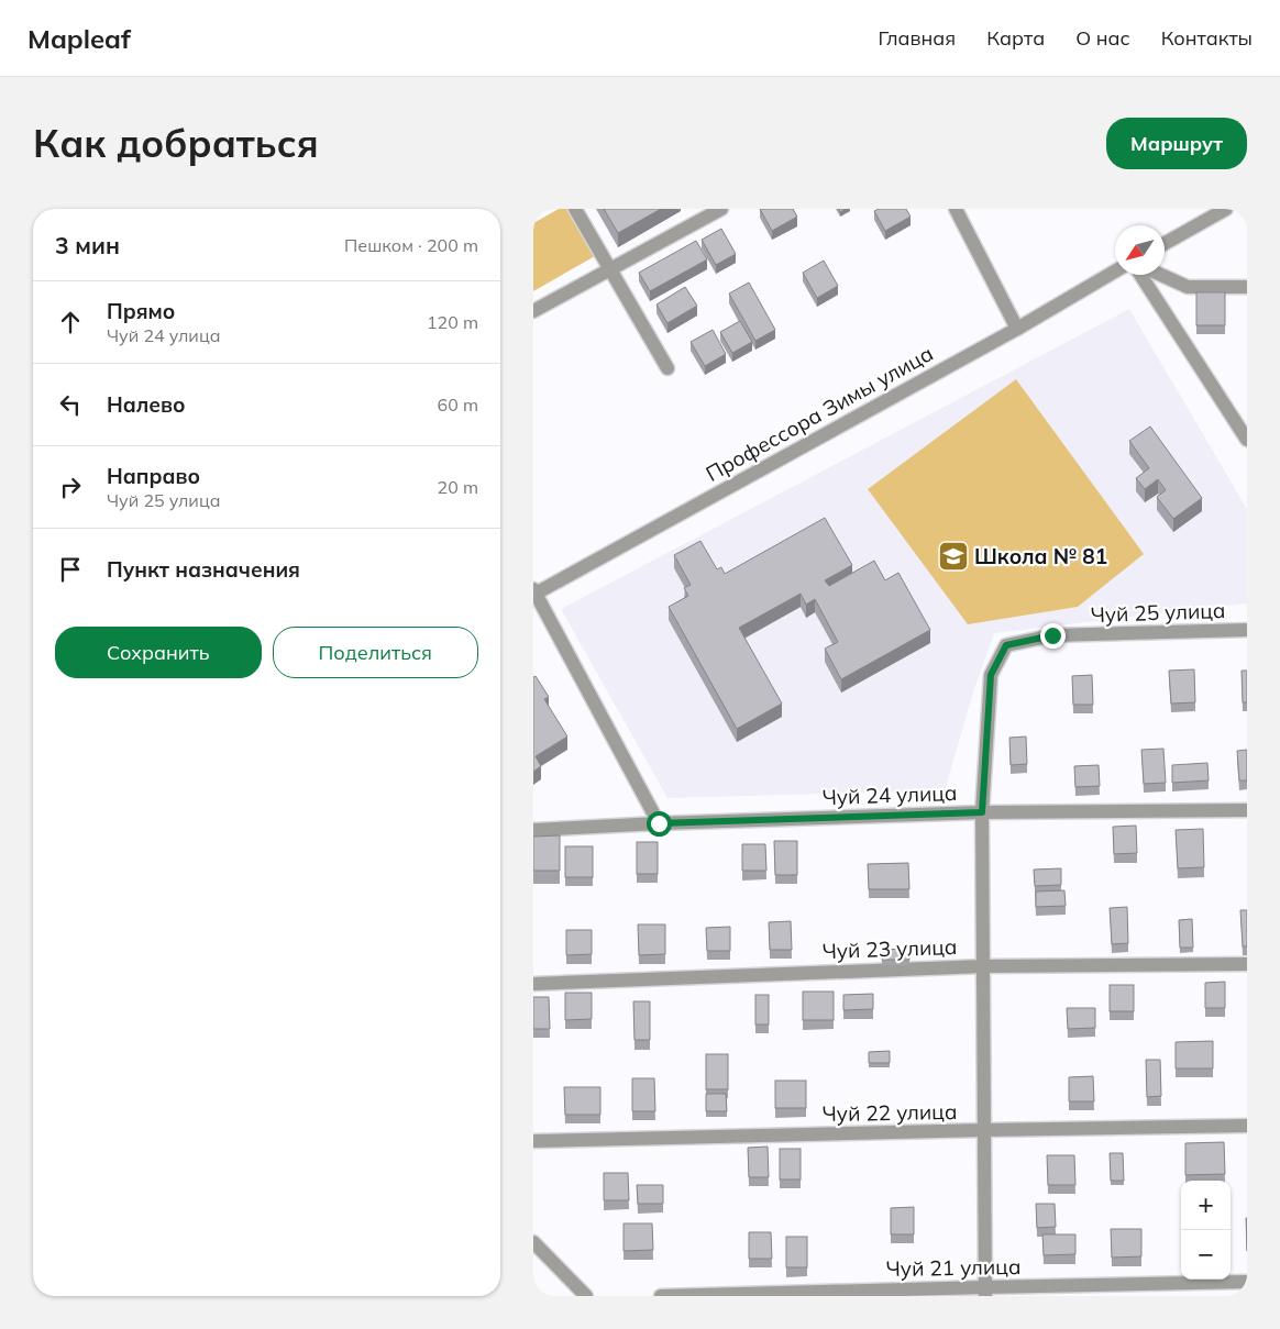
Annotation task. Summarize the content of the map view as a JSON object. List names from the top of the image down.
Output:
{
  "streets": {
    "street": [
      "Профессора Зимы улица",
      "Чуй 25 улица",
      "Чуй 24 улица",
      "Чуй 23 улица",
      "Чуй 22 улица",
      "Чуй 21 улица"
    ]
  },
  "crossings": [
    ["Чуй 25 улица", "Чуй 24 улица"]
  ],
  "places": {
    "school or university": ["Школа № 81"]
  },
  "north": "bottom left",
  "page": {
    "header": "Mapleaf",
    "nav": [
      "Главная",
      "Карта",
      "О нас",
      "Контакты"
    ],
    "buttons": [
      "Маршрут",
      ["Сохранить", "Поделиться"]
    ],
    "title": "Как добраться",
    "heading": ["3 мин", "Пешком · 200 m"],
    "list": [
      ["Прямо", "Чуй 24 улица", "120 m"],
      ["Налево", "60 m"],
      ["Направо", "Чуй 25 улица", "20 m"],
      "Пункт назначения"
    ],
    "map_buttons": ["+", "−"]
  }
}
